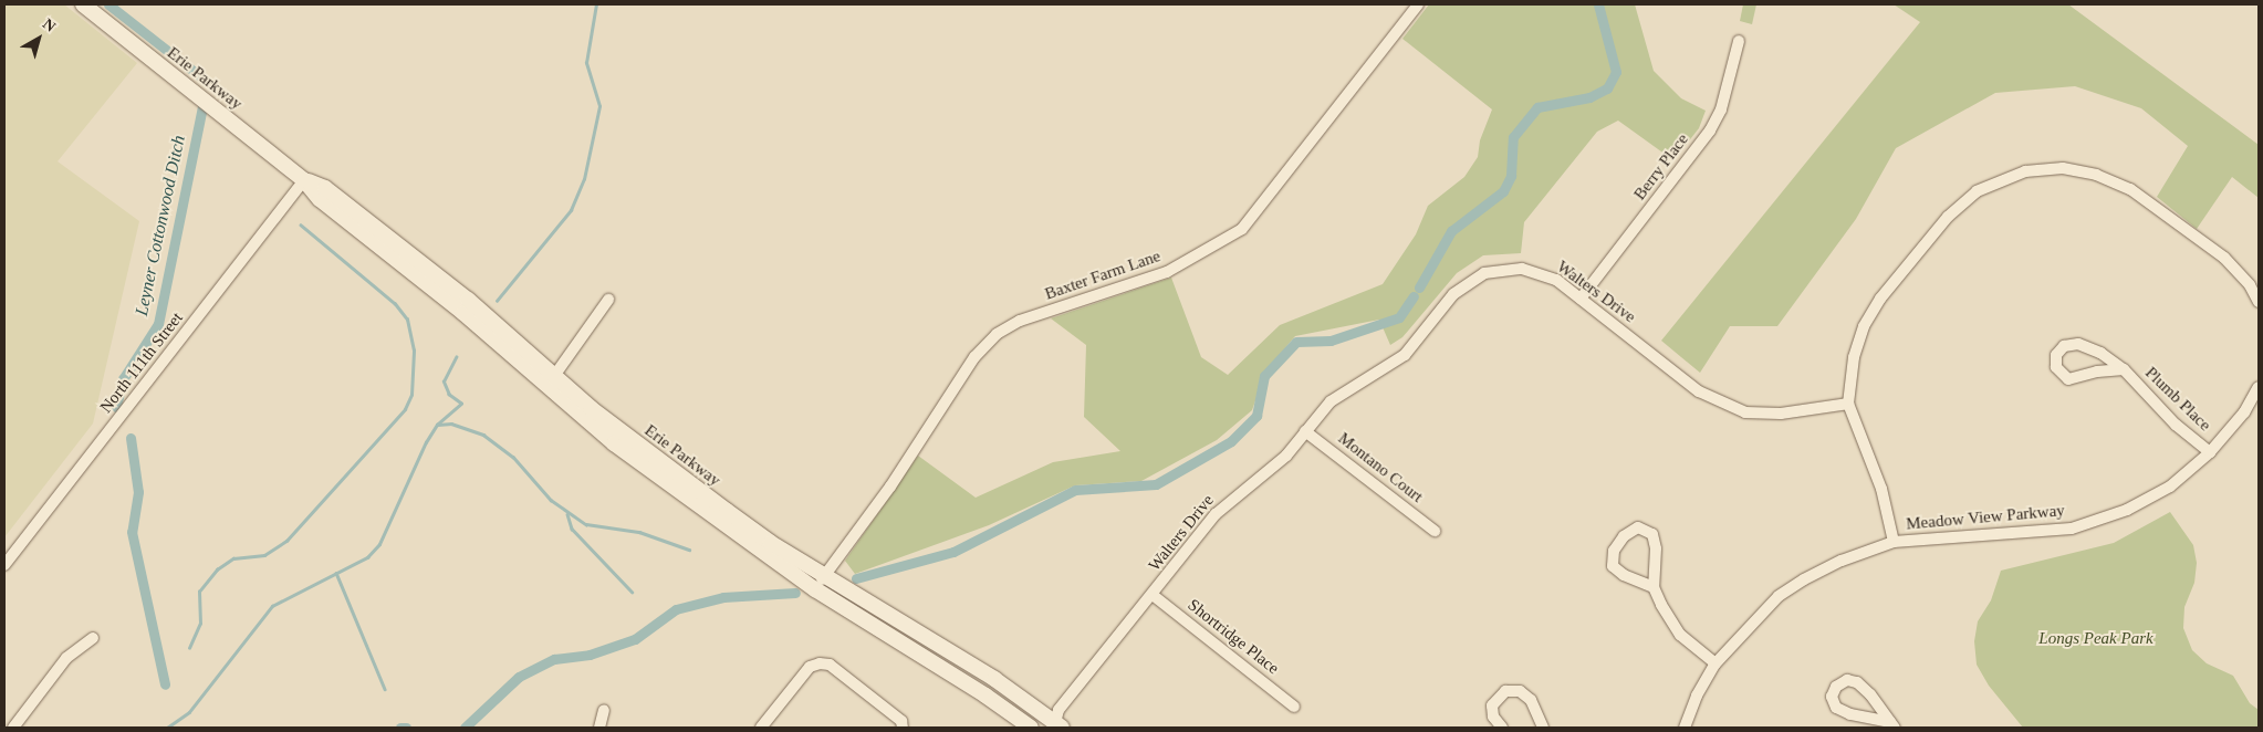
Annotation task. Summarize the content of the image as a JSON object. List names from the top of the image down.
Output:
{
  "streets": {
    "main road": ["Erie Parkway"],
    "street": [
      "Berry Place",
      "Baxter Farm Lane",
      "Walters Drive",
      "North 111th Street",
      "Plumb Place",
      "Montano Court",
      "Meadow View Parkway",
      "Shortridge Place"
    ]
  },
  "crossings": [
    ["Erie Parkway", "Baxter Farm Lane"],
    ["Erie Parkway", "Walters Drive"],
    ["Erie Parkway", "North 111th Street"],
    ["Berry Place", "Walters Drive"],
    ["Walters Drive", "Montano Court"],
    ["Walters Drive", "Meadow View Parkway"],
    ["Walters Drive", "Shortridge Place"],
    ["Plumb Place", "Meadow View Parkway"]
  ],
  "water": ["Leyner Cottonwood Ditch"],
  "parks": ["Longs Peak Park"],
  "north": "top right"
}
